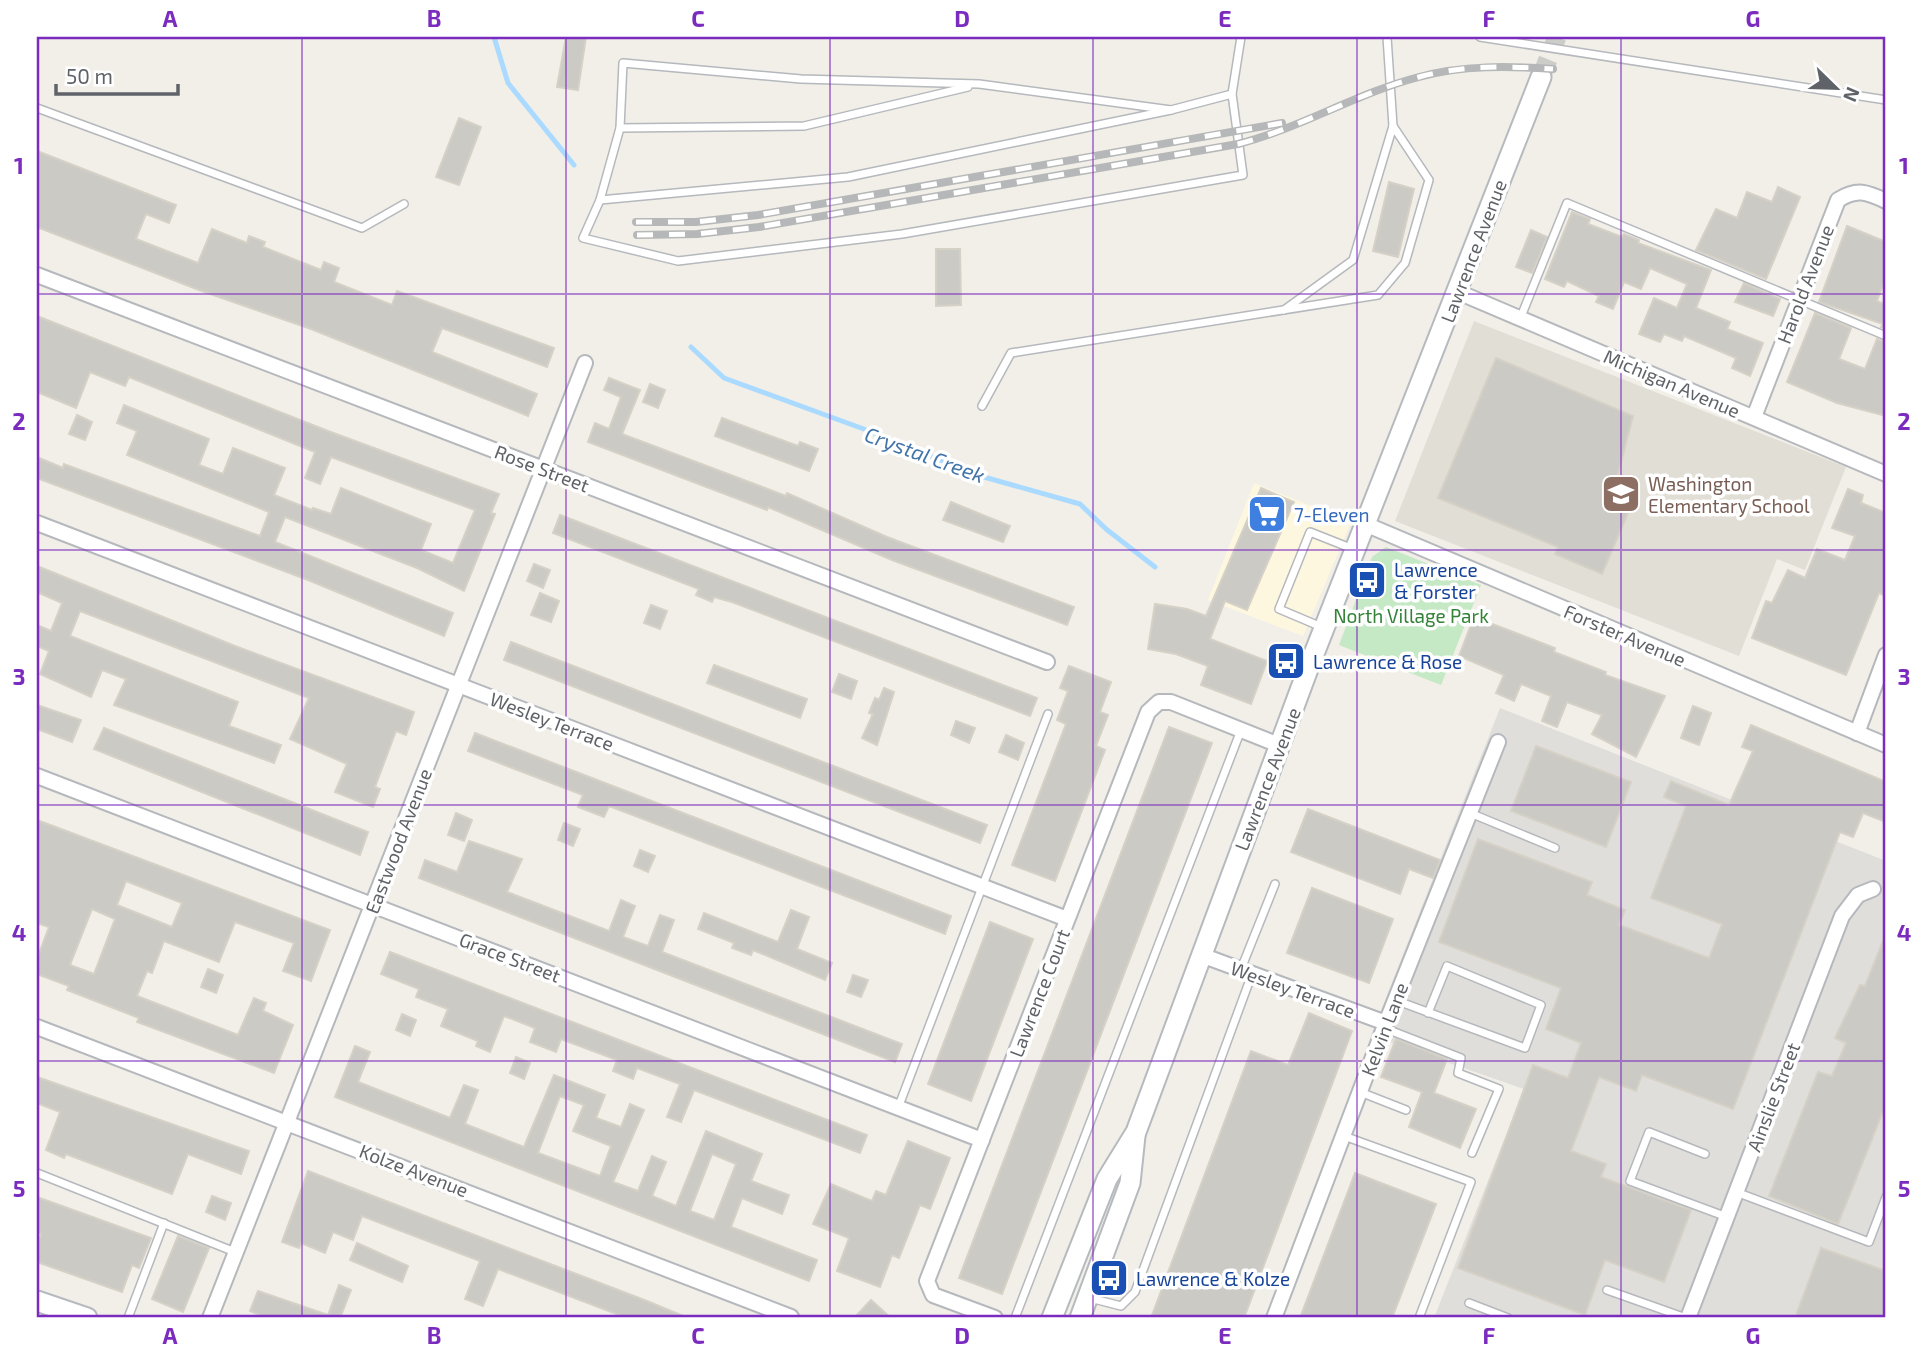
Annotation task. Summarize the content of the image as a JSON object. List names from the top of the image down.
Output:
{
  "streets": {
    "main road": ["Lawrence Avenue"],
    "street": [
      "Harold Avenue",
      "Michigan Avenue",
      "Rose Street",
      "Forster Avenue",
      "Wesley Terrace",
      "Eastwood Avenue",
      "Grace Street",
      "Lawrence Court",
      "Kelvin Lane",
      "Ainslie Street",
      "Kolze Avenue"
    ]
  },
  "crossings": [
    ["Lawrence Avenue", "Michigan Avenue"],
    ["Lawrence Avenue", "Forster Avenue"],
    ["Lawrence Avenue", "Wesley Terrace"],
    ["Harold Avenue", "Michigan Avenue"],
    ["Rose Street", "Eastwood Avenue"],
    ["Wesley Terrace", "Eastwood Avenue"],
    ["Wesley Terrace", "Lawrence Court"],
    ["Wesley Terrace", "Kelvin Lane"],
    ["Eastwood Avenue", "Grace Street"],
    ["Eastwood Avenue", "Kolze Avenue"],
    ["Grace Street", "Lawrence Court"]
  ],
  "water": ["Crystal Creek"],
  "parks": ["North Village Park"],
  "places": {
    "school or university": ["Washington Elementary School"],
    "supermarket": ["7-Eleven"],
    "bus stop": ["Lawrence & Forster", "Lawrence & Rose", "Lawrence & Kolze"]
  },
  "scale_bar": "50 m",
  "north": "bottom right",
  "grid": {
    "columns": [
      "A",
      "B",
      "C",
      "D",
      "E",
      "F",
      "G"
    ],
    "rows": [
      "1",
      "2",
      "3",
      "4",
      "5"
    ]
  }
}
